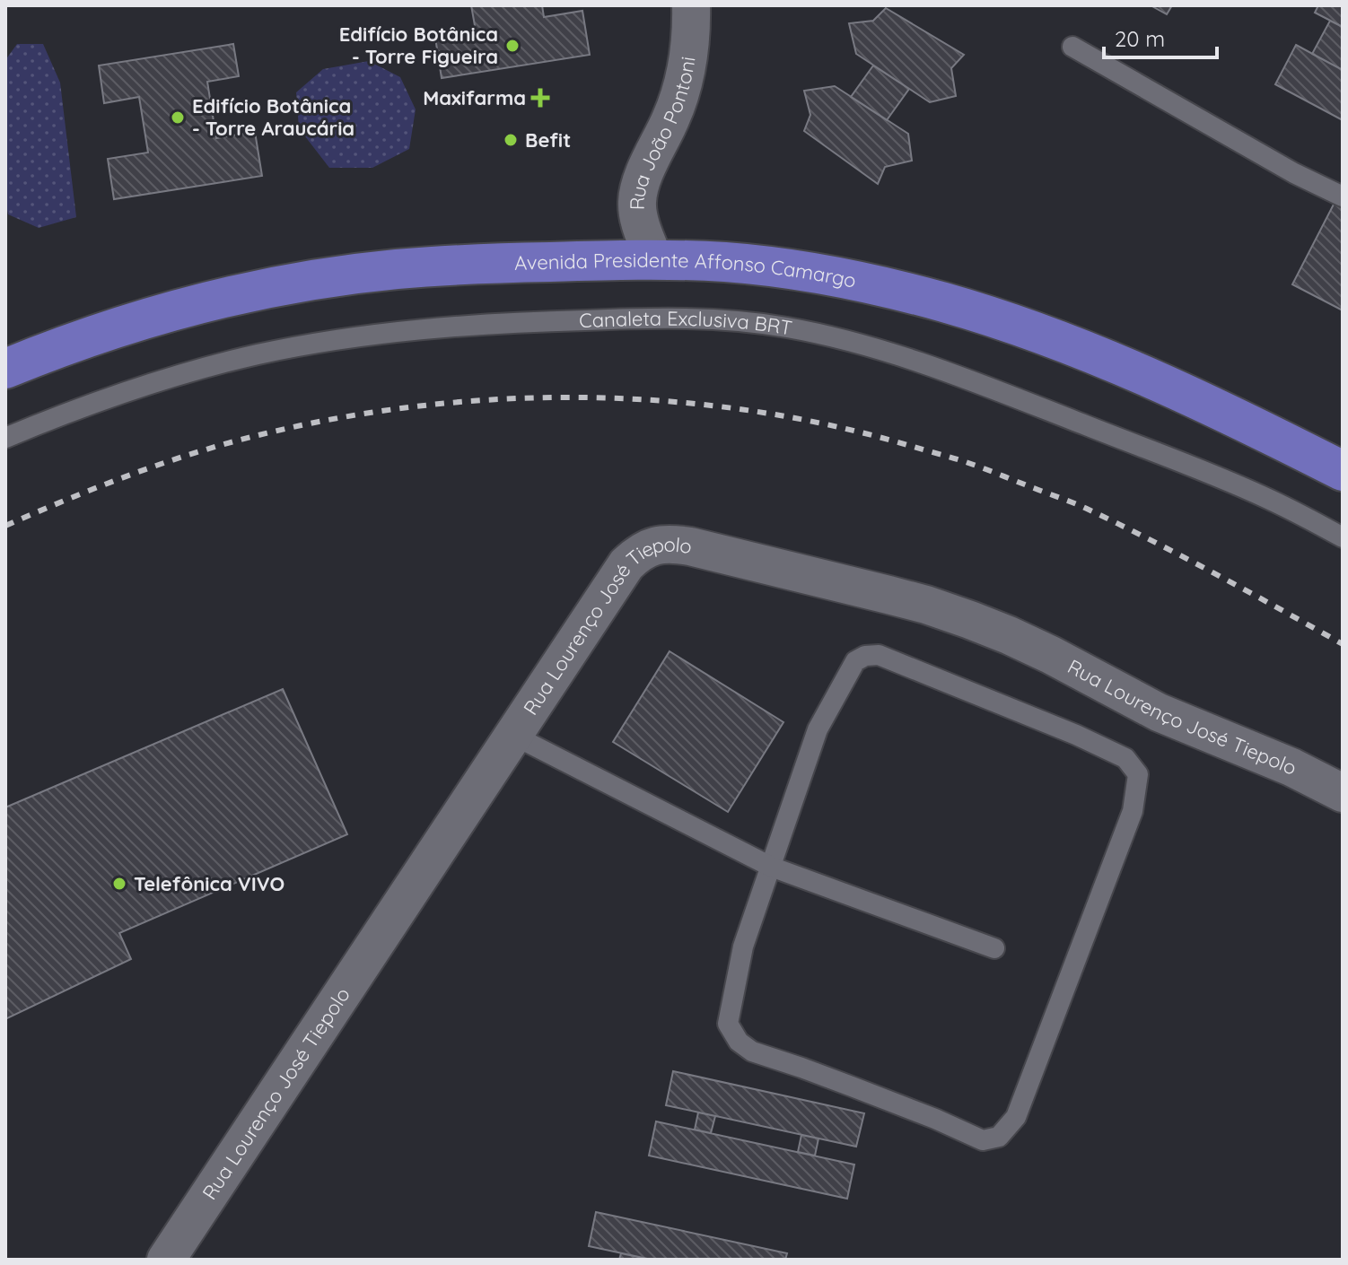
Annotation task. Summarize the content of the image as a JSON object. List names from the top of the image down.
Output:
{
  "streets": {
    "main road": ["Avenida Presidente Affonso Camargo"],
    "street": ["Rua João Pontoni", "Rua Lourenço José Tiepolo"],
    "lane": ["Canaleta Exclusiva BRT"]
  },
  "crossings": [
    ["Rua João Pontoni", "Avenida Presidente Affonso Camargo"]
  ],
  "places": {
    "other": [
      "Edifício Botânica - Torre Figueira",
      "Edifício Botânica - Torre Araucária",
      "Befit",
      "Telefônica VIVO"
    ],
    "health": ["Maxifarma"]
  },
  "scale_bar": "20 m"
}
